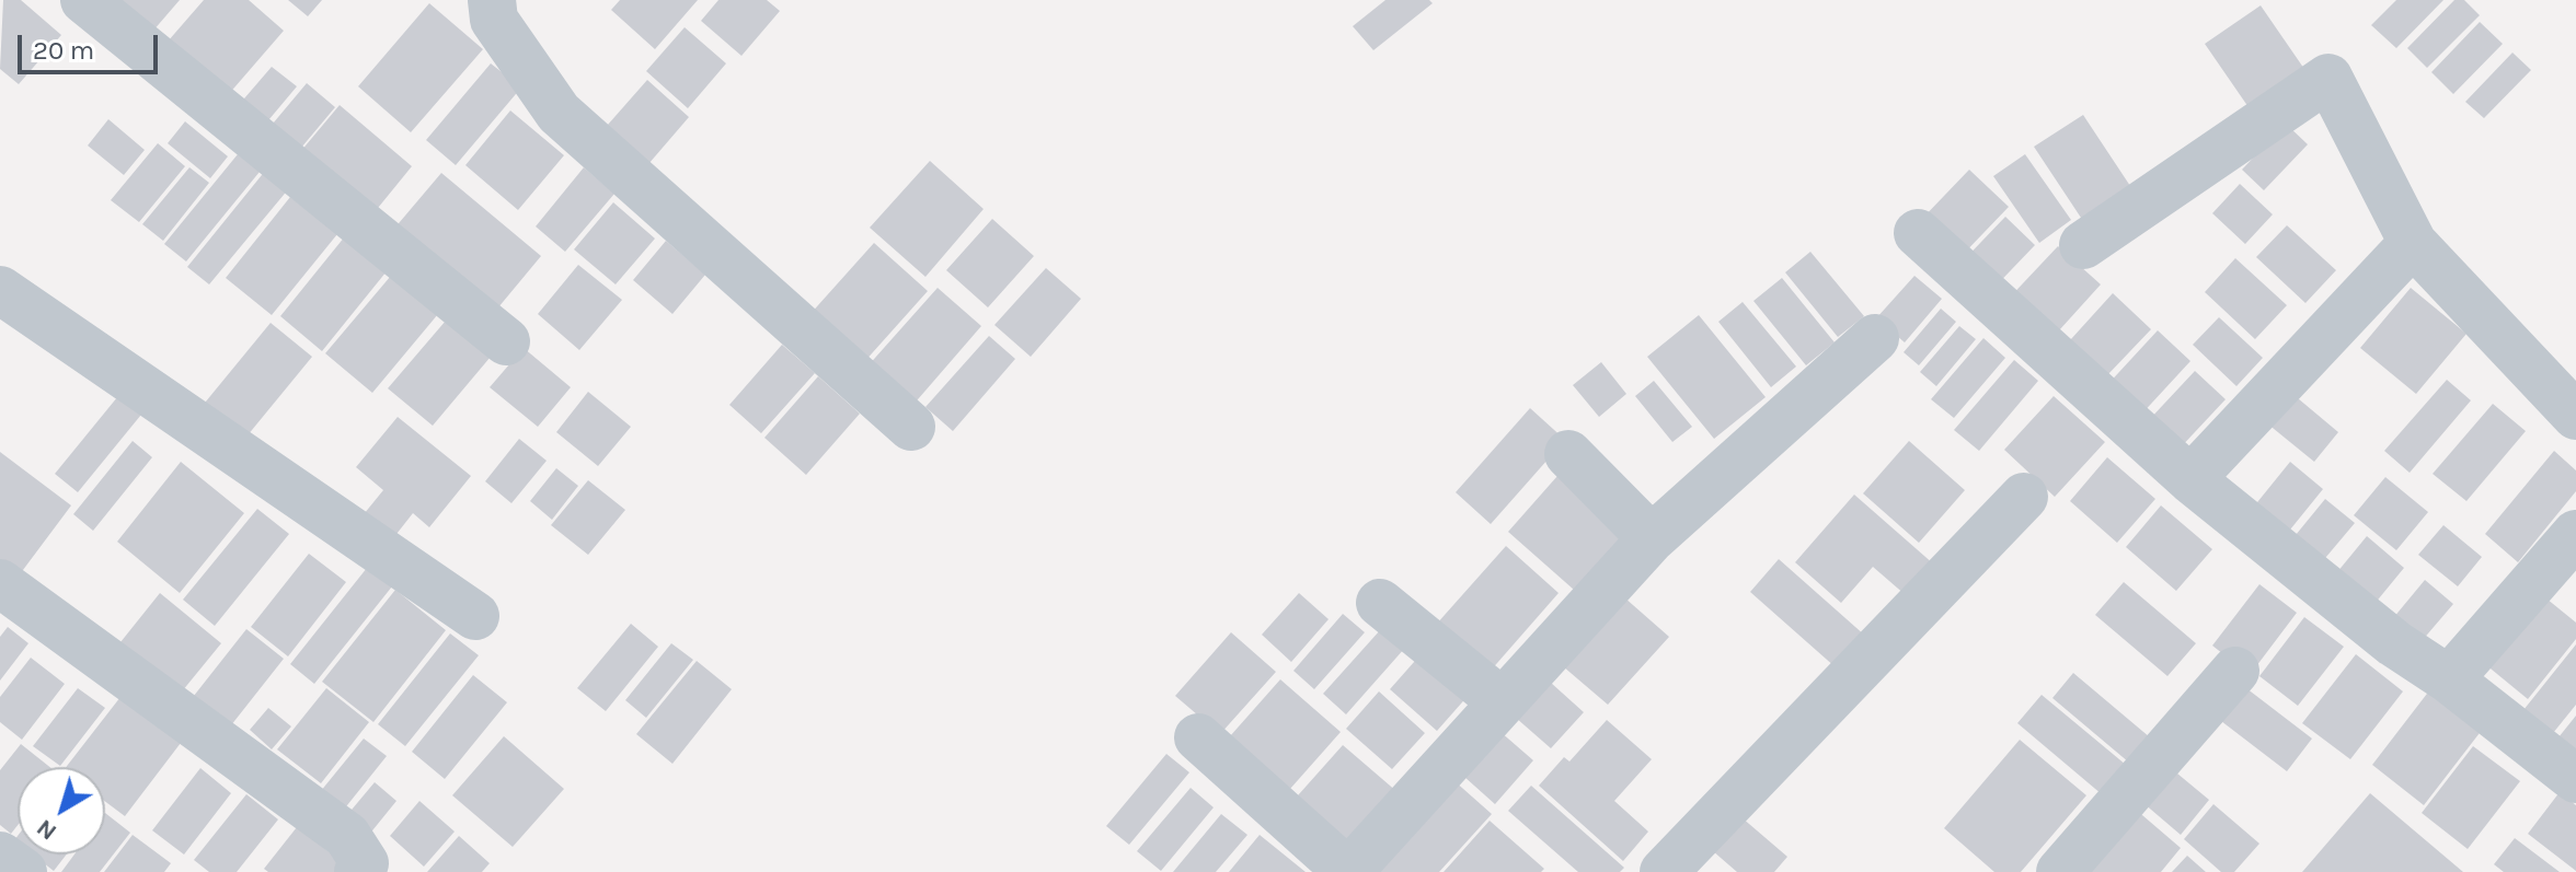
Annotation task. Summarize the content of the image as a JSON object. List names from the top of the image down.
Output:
{
  "scale_bar": "20 m",
  "north": "bottom left"
}
